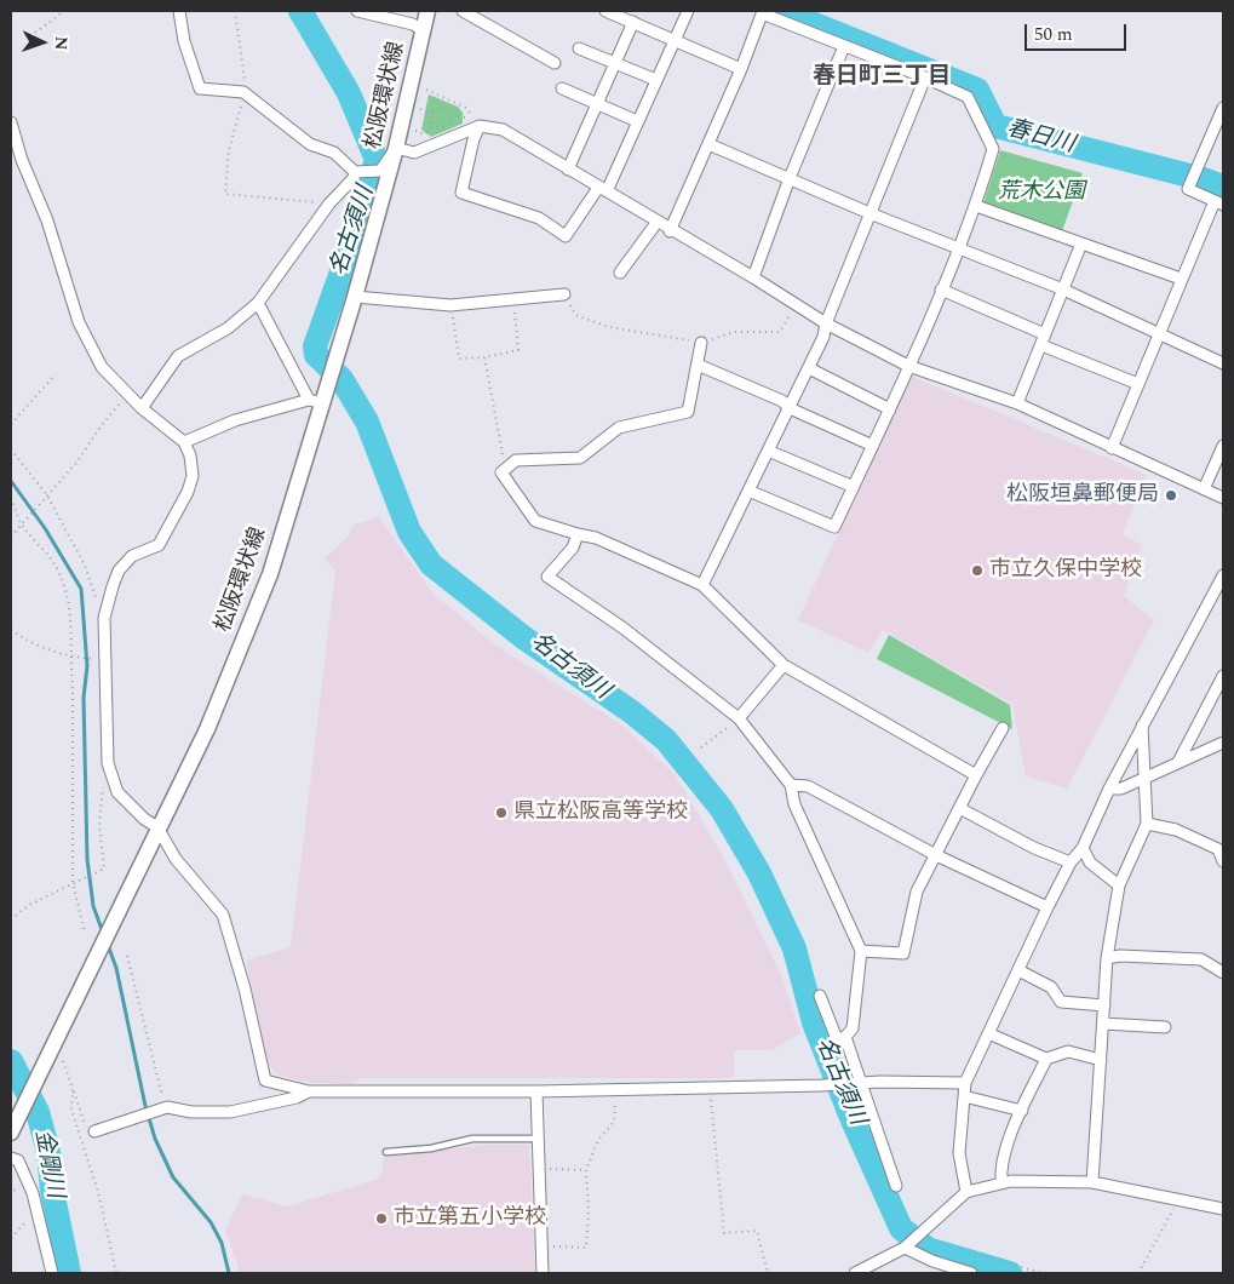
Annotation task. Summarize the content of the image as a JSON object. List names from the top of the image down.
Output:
{
  "streets": {
    "main road": ["松阪環状線"]
  },
  "districts": ["春日町三丁目"],
  "water": ["春日川", "名古須川", "金剛川"],
  "parks": ["荒木公園"],
  "places": [
    "松阪垣鼻郵便局",
    "市立久保中学校",
    "県立松阪高等学校",
    "市立第五小学校"
  ],
  "scale_bar": "50 m",
  "north": "right"
}
